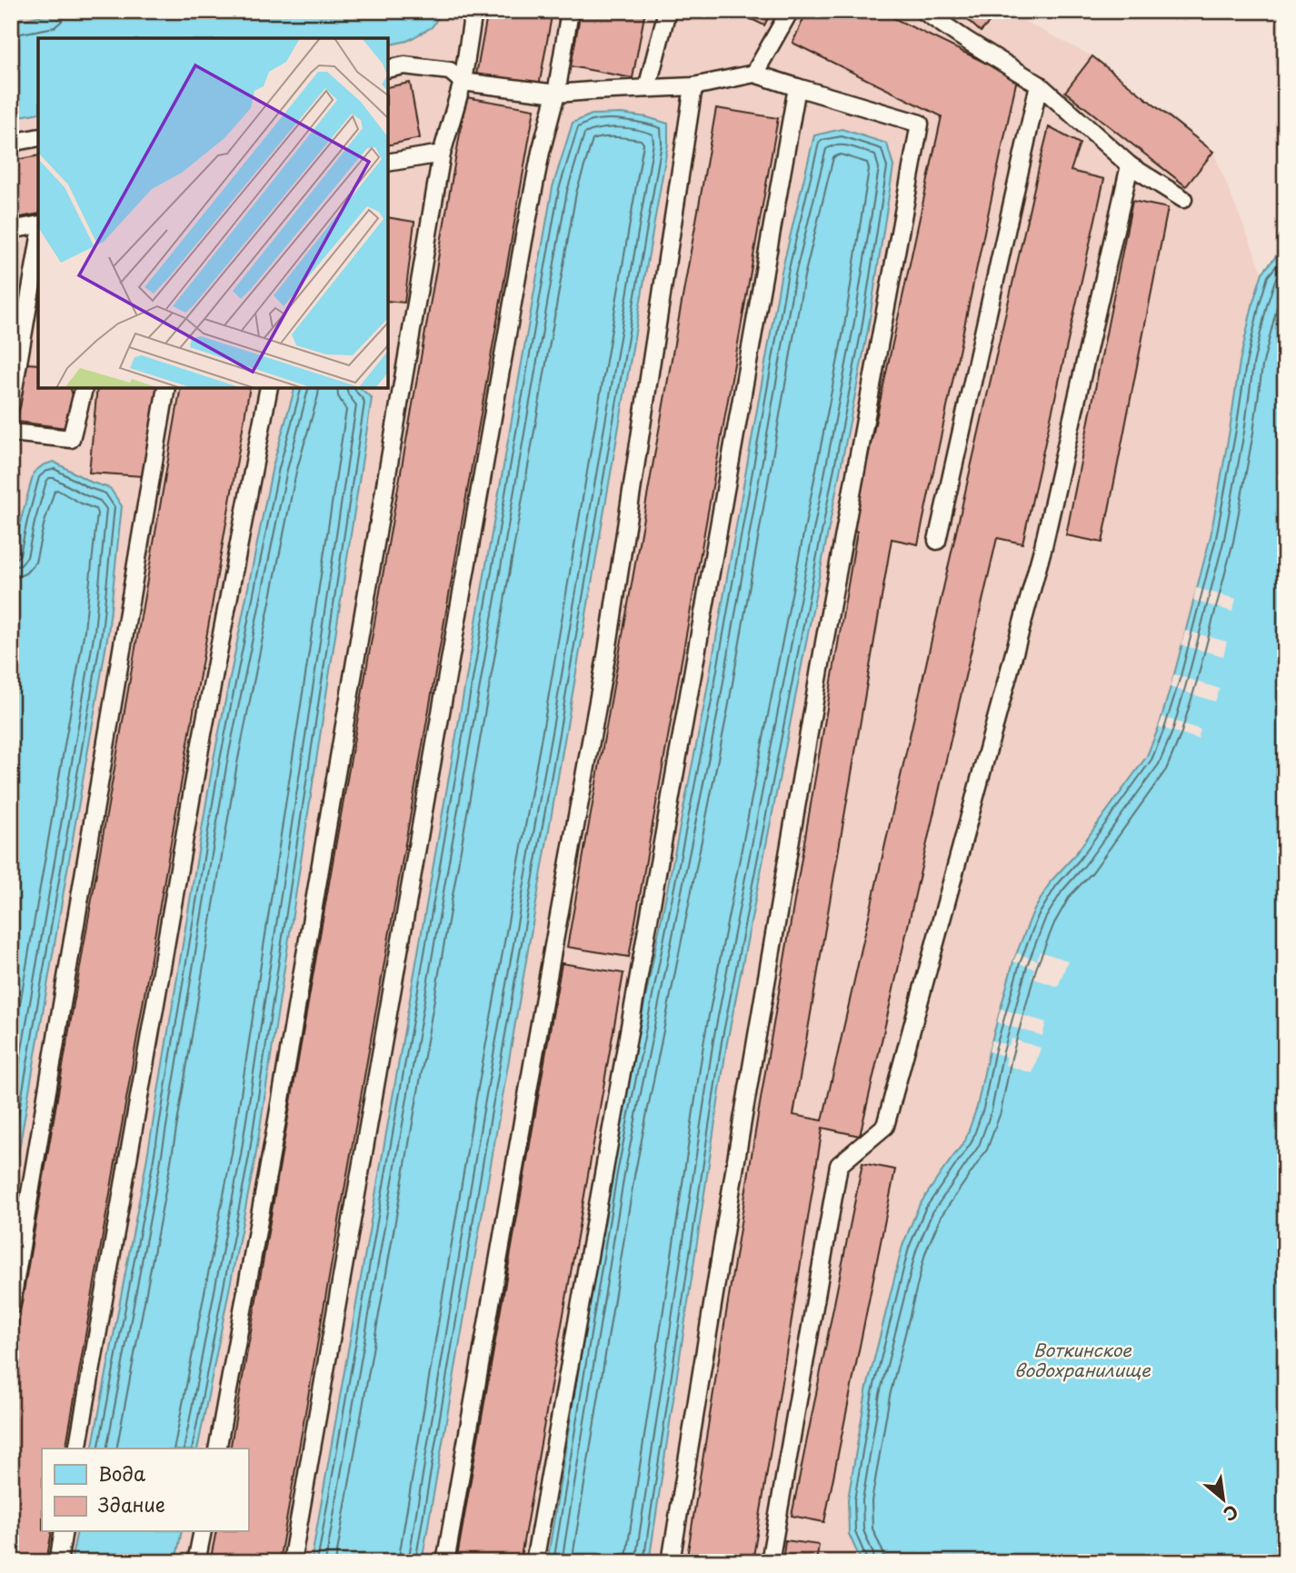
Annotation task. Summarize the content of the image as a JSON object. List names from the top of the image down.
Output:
{
  "water": ["Воткинское водохранилище"],
  "legend": ["Вода", "Здание"],
  "north": "bottom right"
}
